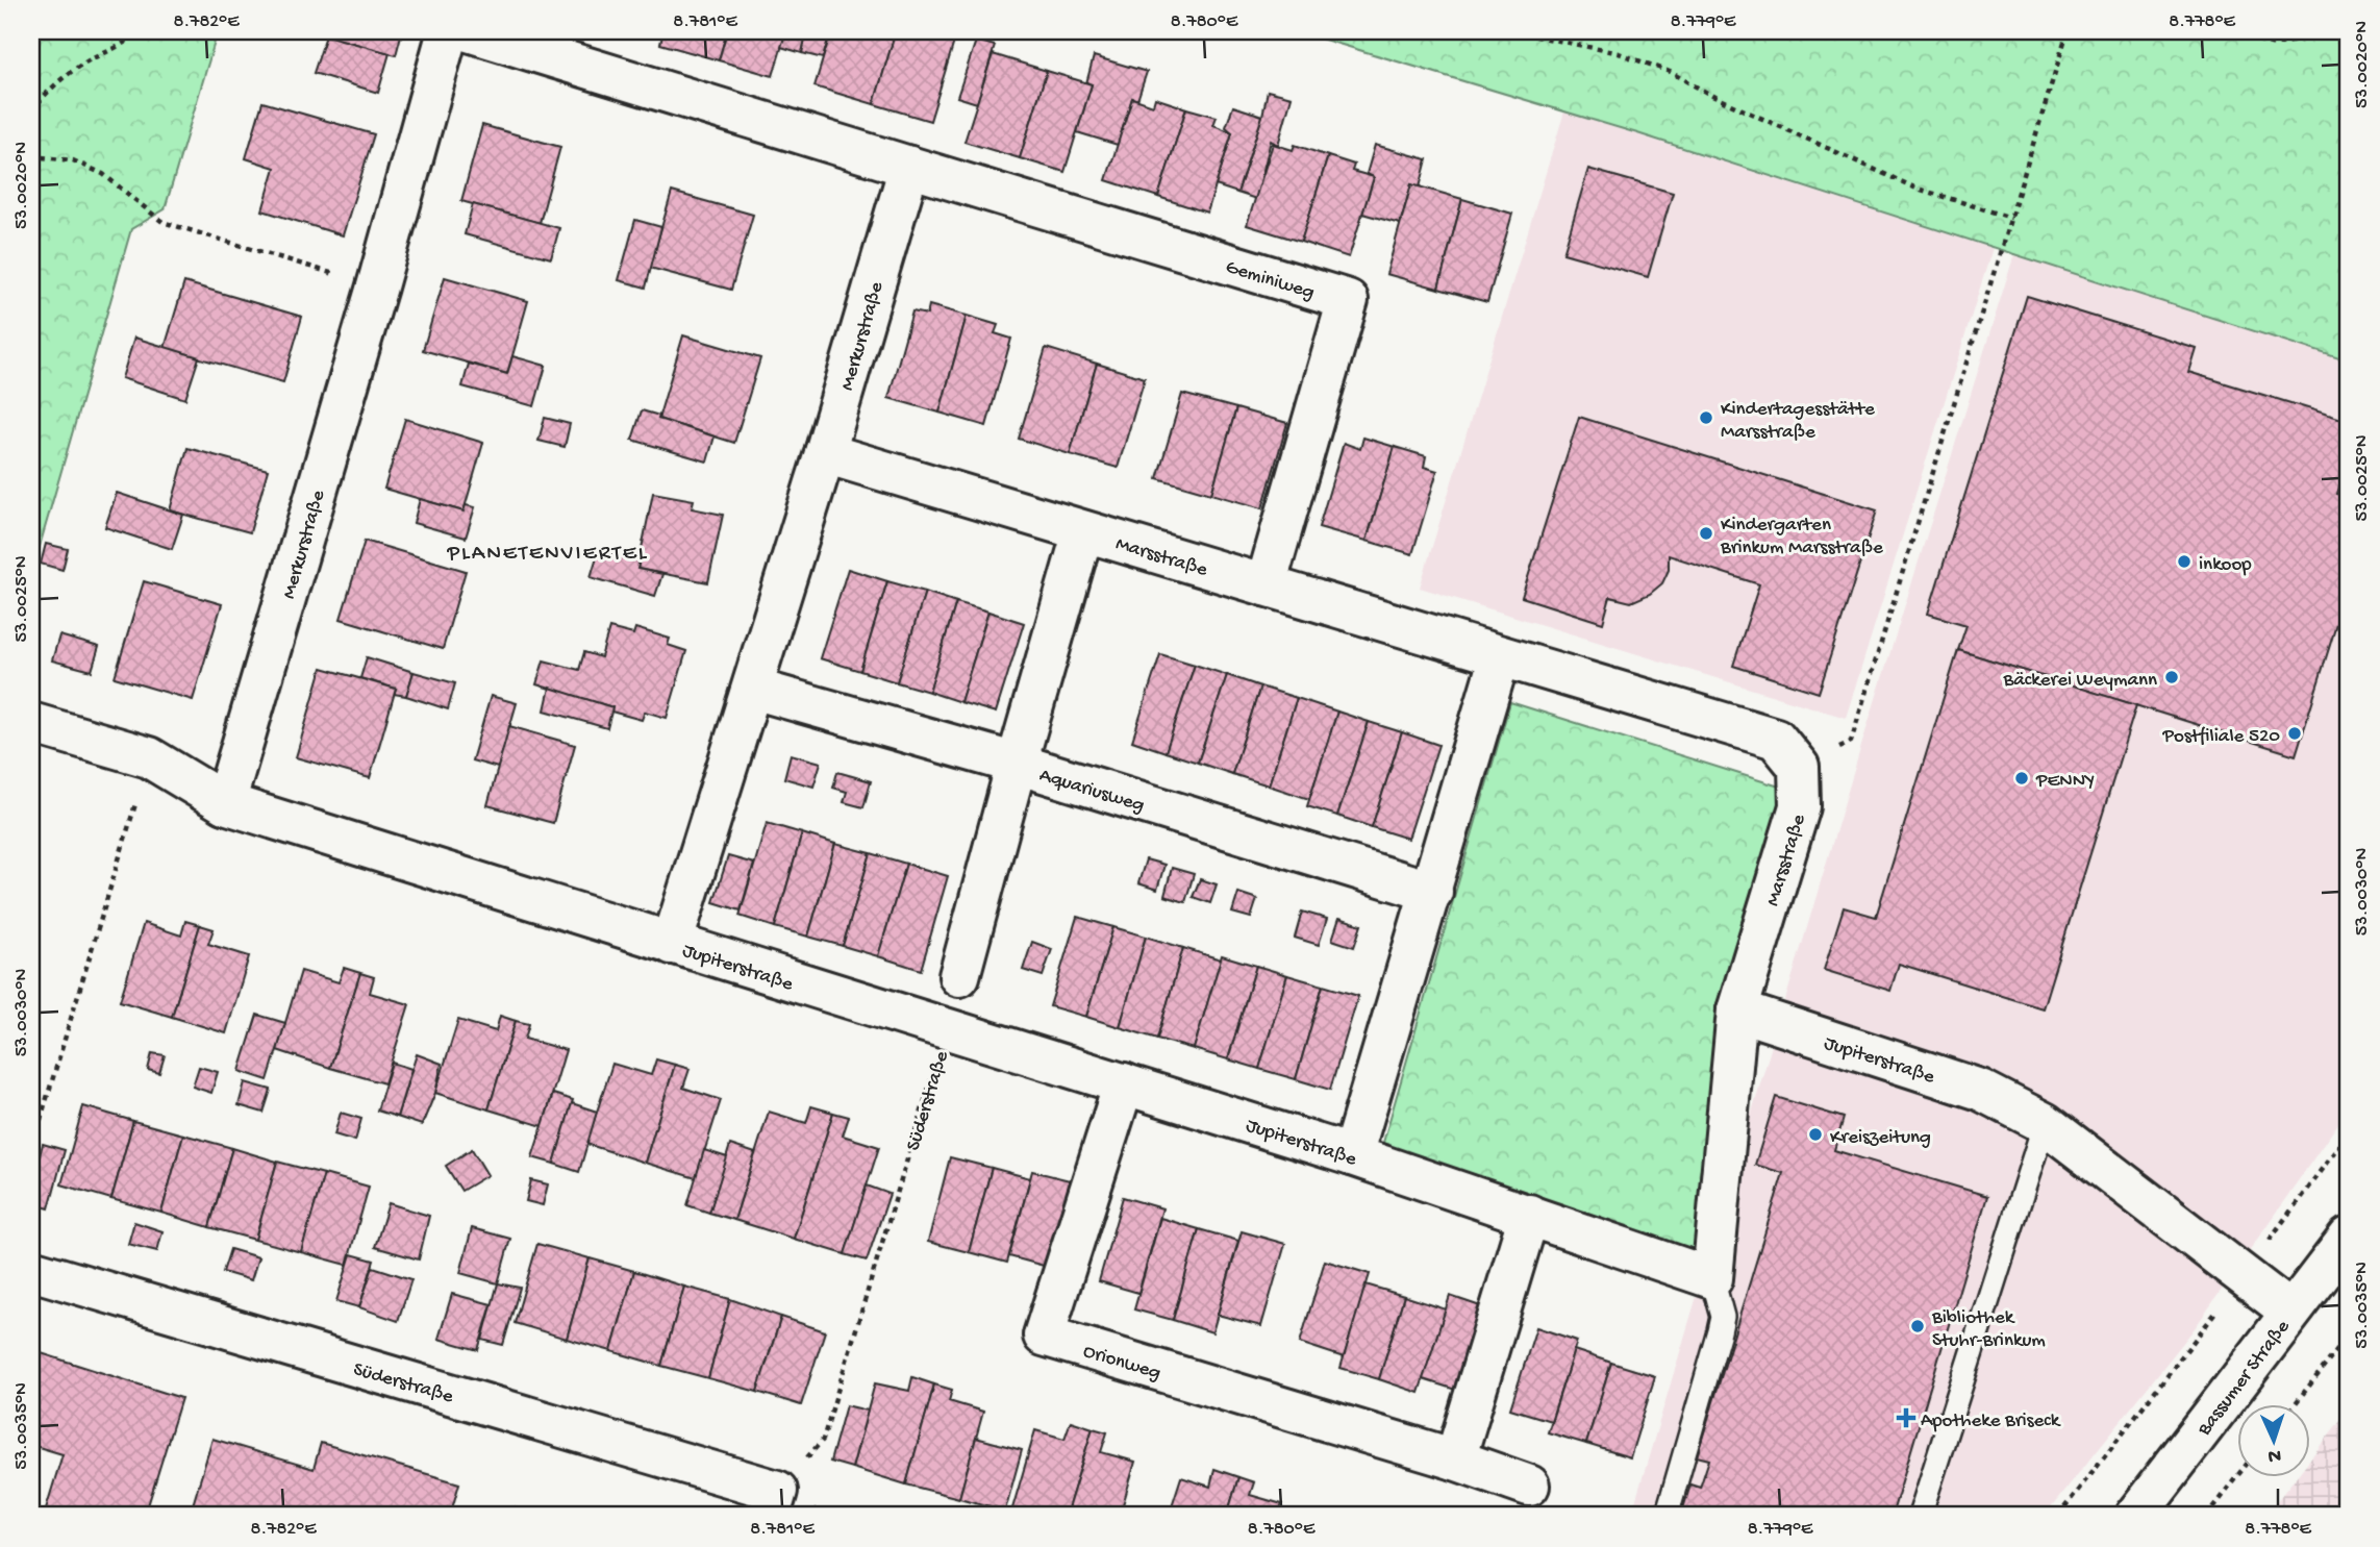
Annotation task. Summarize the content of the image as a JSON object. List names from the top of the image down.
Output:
{
  "streets": {
    "street": [
      "Geminiweg",
      "Merkurstraße",
      "Marsstraße",
      "Aquariusweg",
      "Jupiterstraße",
      "Süderstraße",
      "Orionweg",
      "Bassumer Straße"
    ]
  },
  "crossings": [
    ["Geminiweg", "Merkurstraße"],
    ["Geminiweg", "Marsstraße"],
    ["Merkurstraße", "Marsstraße"],
    ["Merkurstraße", "Aquariusweg"],
    ["Merkurstraße", "Jupiterstraße"],
    ["Marsstraße", "Jupiterstraße"],
    ["Jupiterstraße", "Süderstraße"],
    ["Jupiterstraße", "Orionweg"],
    ["Jupiterstraße", "Bassumer Straße"]
  ],
  "districts": ["PLANETENVIERTEL"],
  "places": {
    "other": [
      "Kindertagesstätte Marsstraße",
      "Kindergarten Brinkum Marsstraße",
      "inkoop",
      "Bäckerei Weymann",
      "Postfiliale 520",
      "PENNY",
      "Kreiszeitung",
      "Bibliothek Stuhr-Brinkum"
    ],
    "health": ["Apotheke Briseck"]
  },
  "north": "bottom",
  "coordinates": [
    "8.782°E",
    "8.781°E",
    "8.780°E",
    "8.779°E",
    "8.778°E",
    "53.0020°N",
    "53.0025°N",
    "53.0030°N",
    "53.0035°N"
  ]
}
